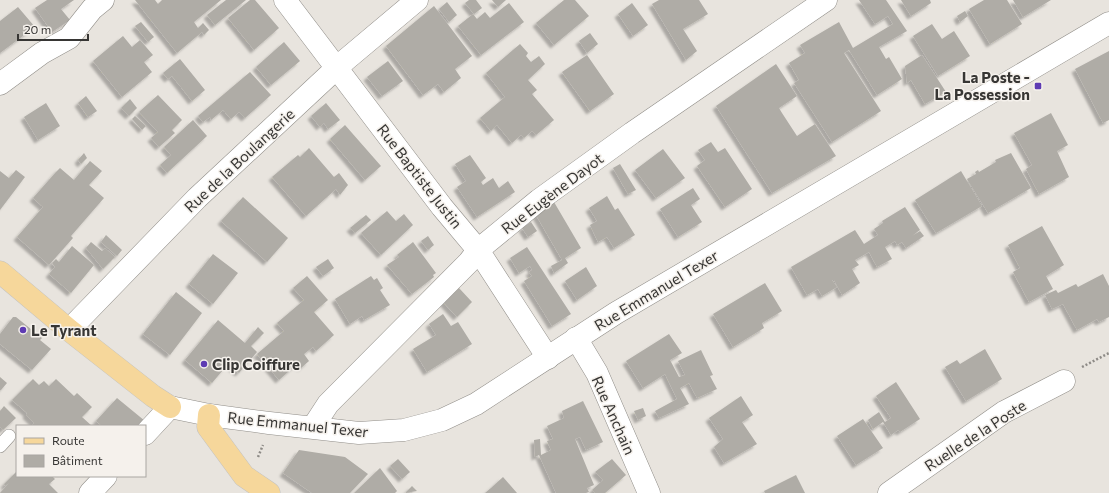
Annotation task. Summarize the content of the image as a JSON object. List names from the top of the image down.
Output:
{
  "streets": {
    "street": [
      "Rue de la Boulangerie",
      "Rue Baptiste Justin",
      "Rue Eugène Dayot",
      "Rue Emmanuel Texer",
      "Rue Anchain",
      "Ruelle de la Poste"
    ]
  },
  "crossings": [
    ["Rue de la Boulangerie", "Rue Baptiste Justin"],
    ["Rue Baptiste Justin", "Rue Eugène Dayot"],
    ["Rue Baptiste Justin", "Rue Emmanuel Texer"],
    ["Rue Eugène Dayot", "Rue Emmanuel Texer"],
    ["Rue Emmanuel Texer", "Rue Anchain"]
  ],
  "places": {
    "transit": ["La Poste - La Possession"],
    "other": ["Le Tyrant", "Clip Coiffure"]
  },
  "legend": ["Route", "Bâtiment"],
  "scale_bar": "20 m"
}
